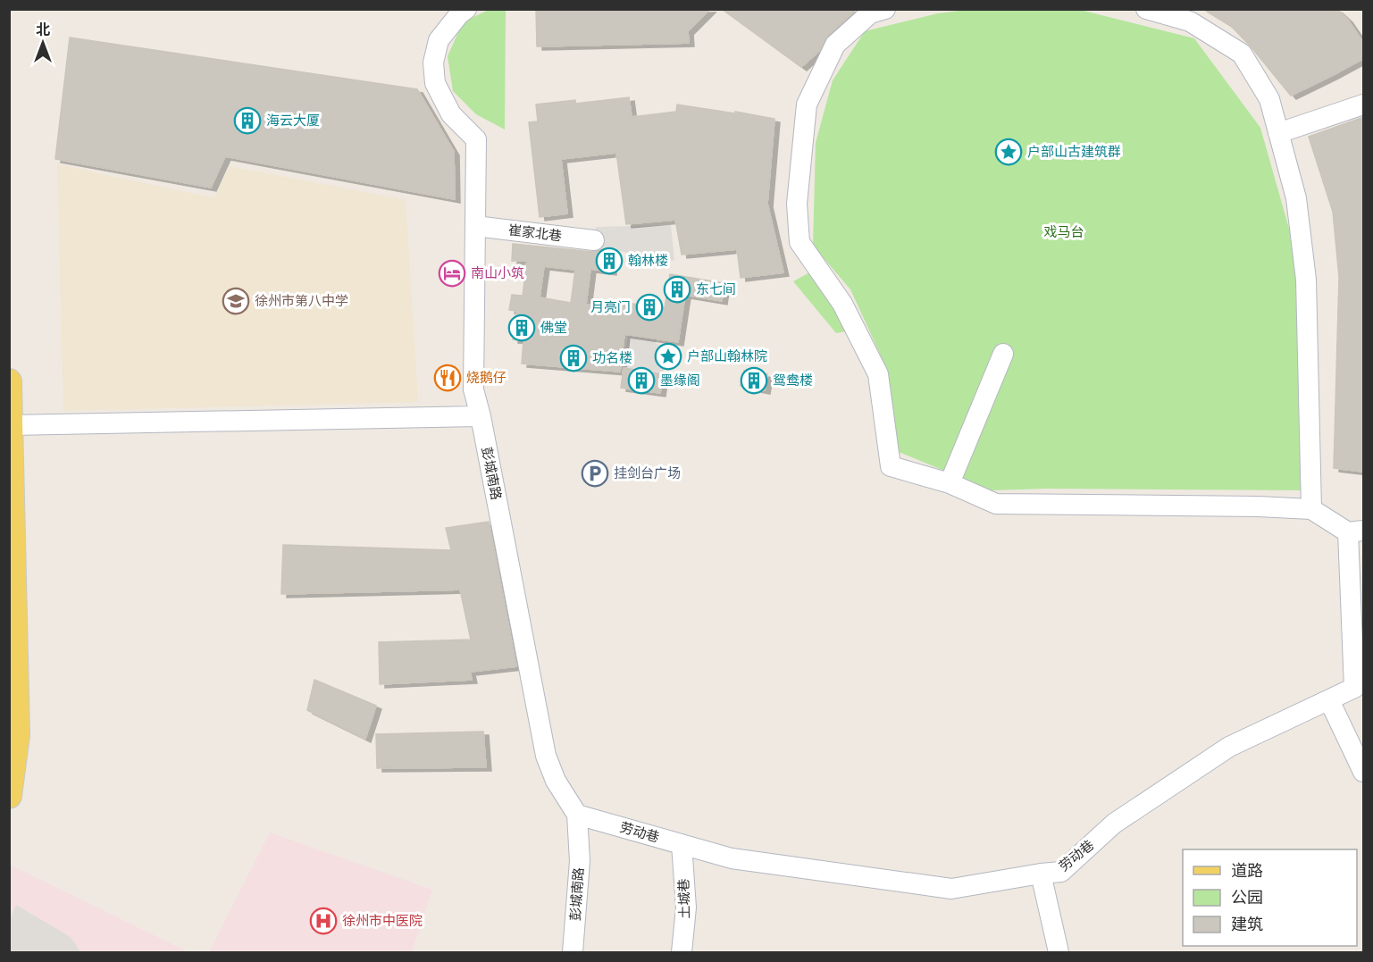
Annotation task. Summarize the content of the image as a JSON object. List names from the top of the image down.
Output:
{
  "streets": {
    "street": [
      "崔家北巷",
      "彭城南路",
      "劳动巷",
      "土城巷"
    ]
  },
  "crossings": [
    ["崔家北巷", "彭城南路"],
    ["彭城南路", "劳动巷"],
    ["劳动巷", "土城巷"]
  ],
  "parks": ["戏马台"],
  "places": {
    "building": [
      "海云大厦",
      "翰林楼",
      "东七间",
      "月亮门",
      "佛堂",
      "功名楼",
      "墨缘阁",
      "鸳鸯楼"
    ],
    "place": ["户部山古建筑群", "户部山翰林院"],
    "hotel": ["南山小筑"],
    "school or university": ["徐州市第八中学"],
    "restaurant": ["烧鹅仔"],
    "parking": ["挂剑台广场"],
    "hospital": ["徐州市中医院"]
  },
  "legend": ["道路", "公园", "建筑"],
  "north": "top"
}
